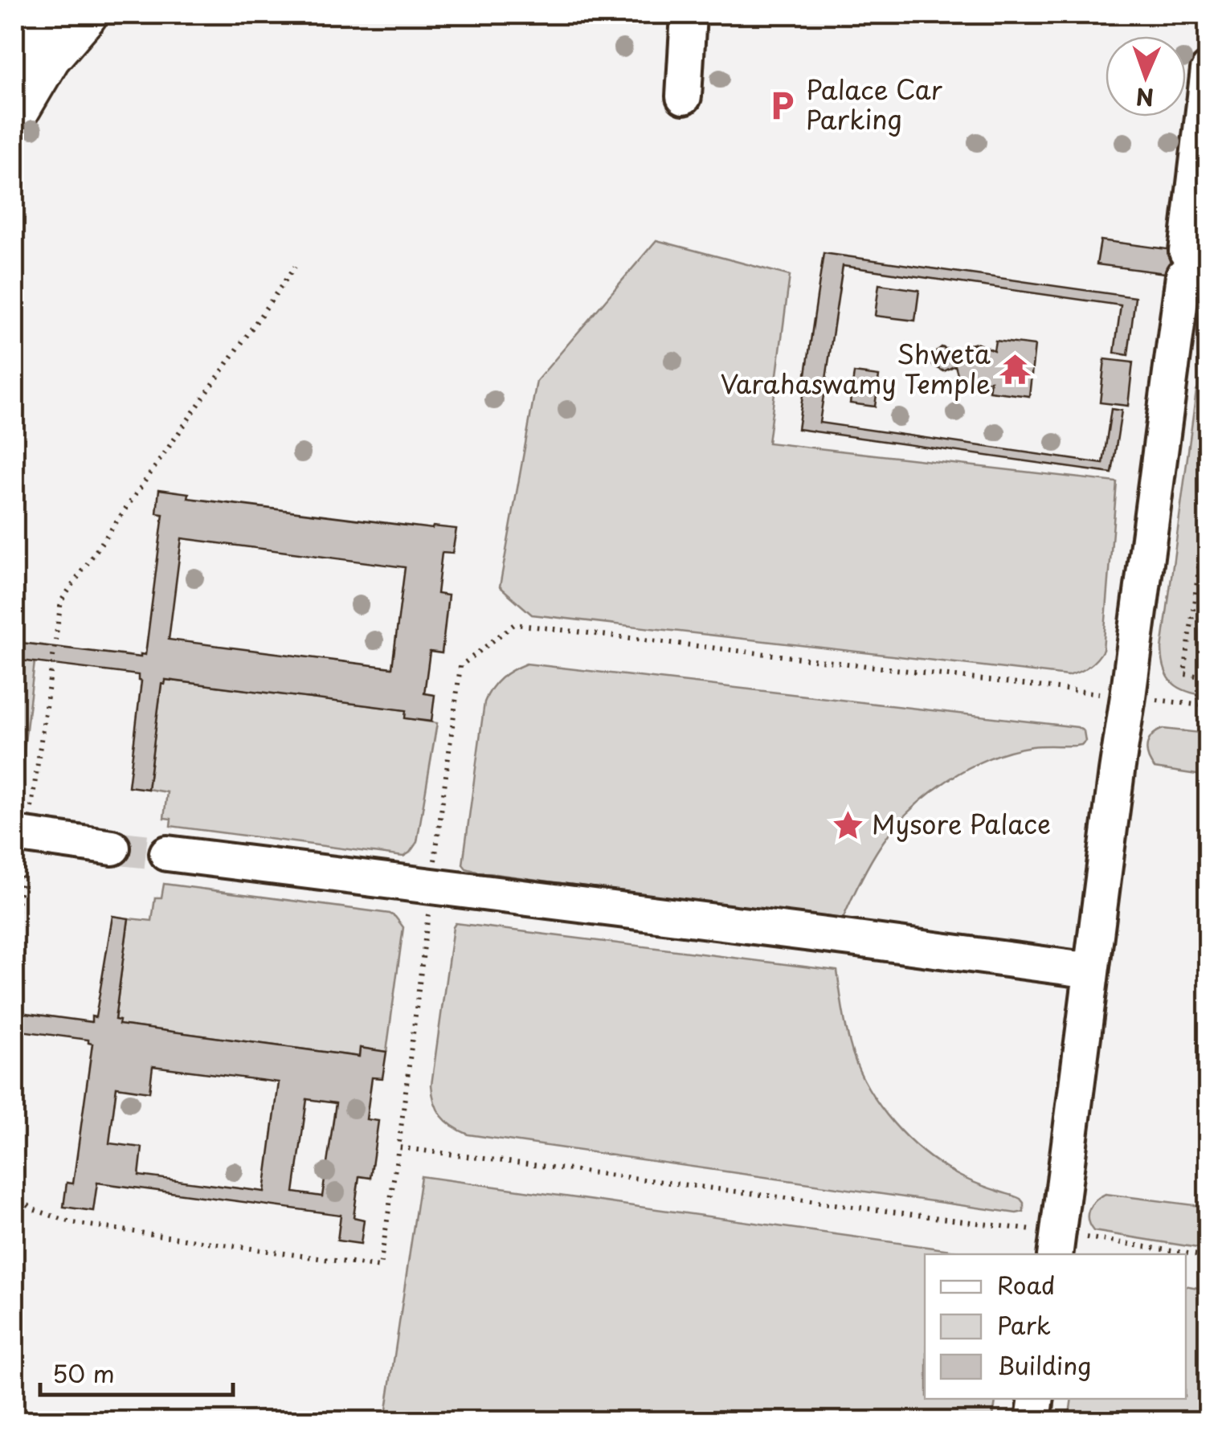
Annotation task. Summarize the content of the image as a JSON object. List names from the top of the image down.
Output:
{
  "places": {
    "parking": ["Palace Car Parking"],
    "temple": ["Shweta Varahaswamy Temple"],
    "place": ["Mysore Palace"]
  },
  "legend": ["Road", "Park", "Building"],
  "scale_bar": "50 m",
  "north": "bottom"
}
